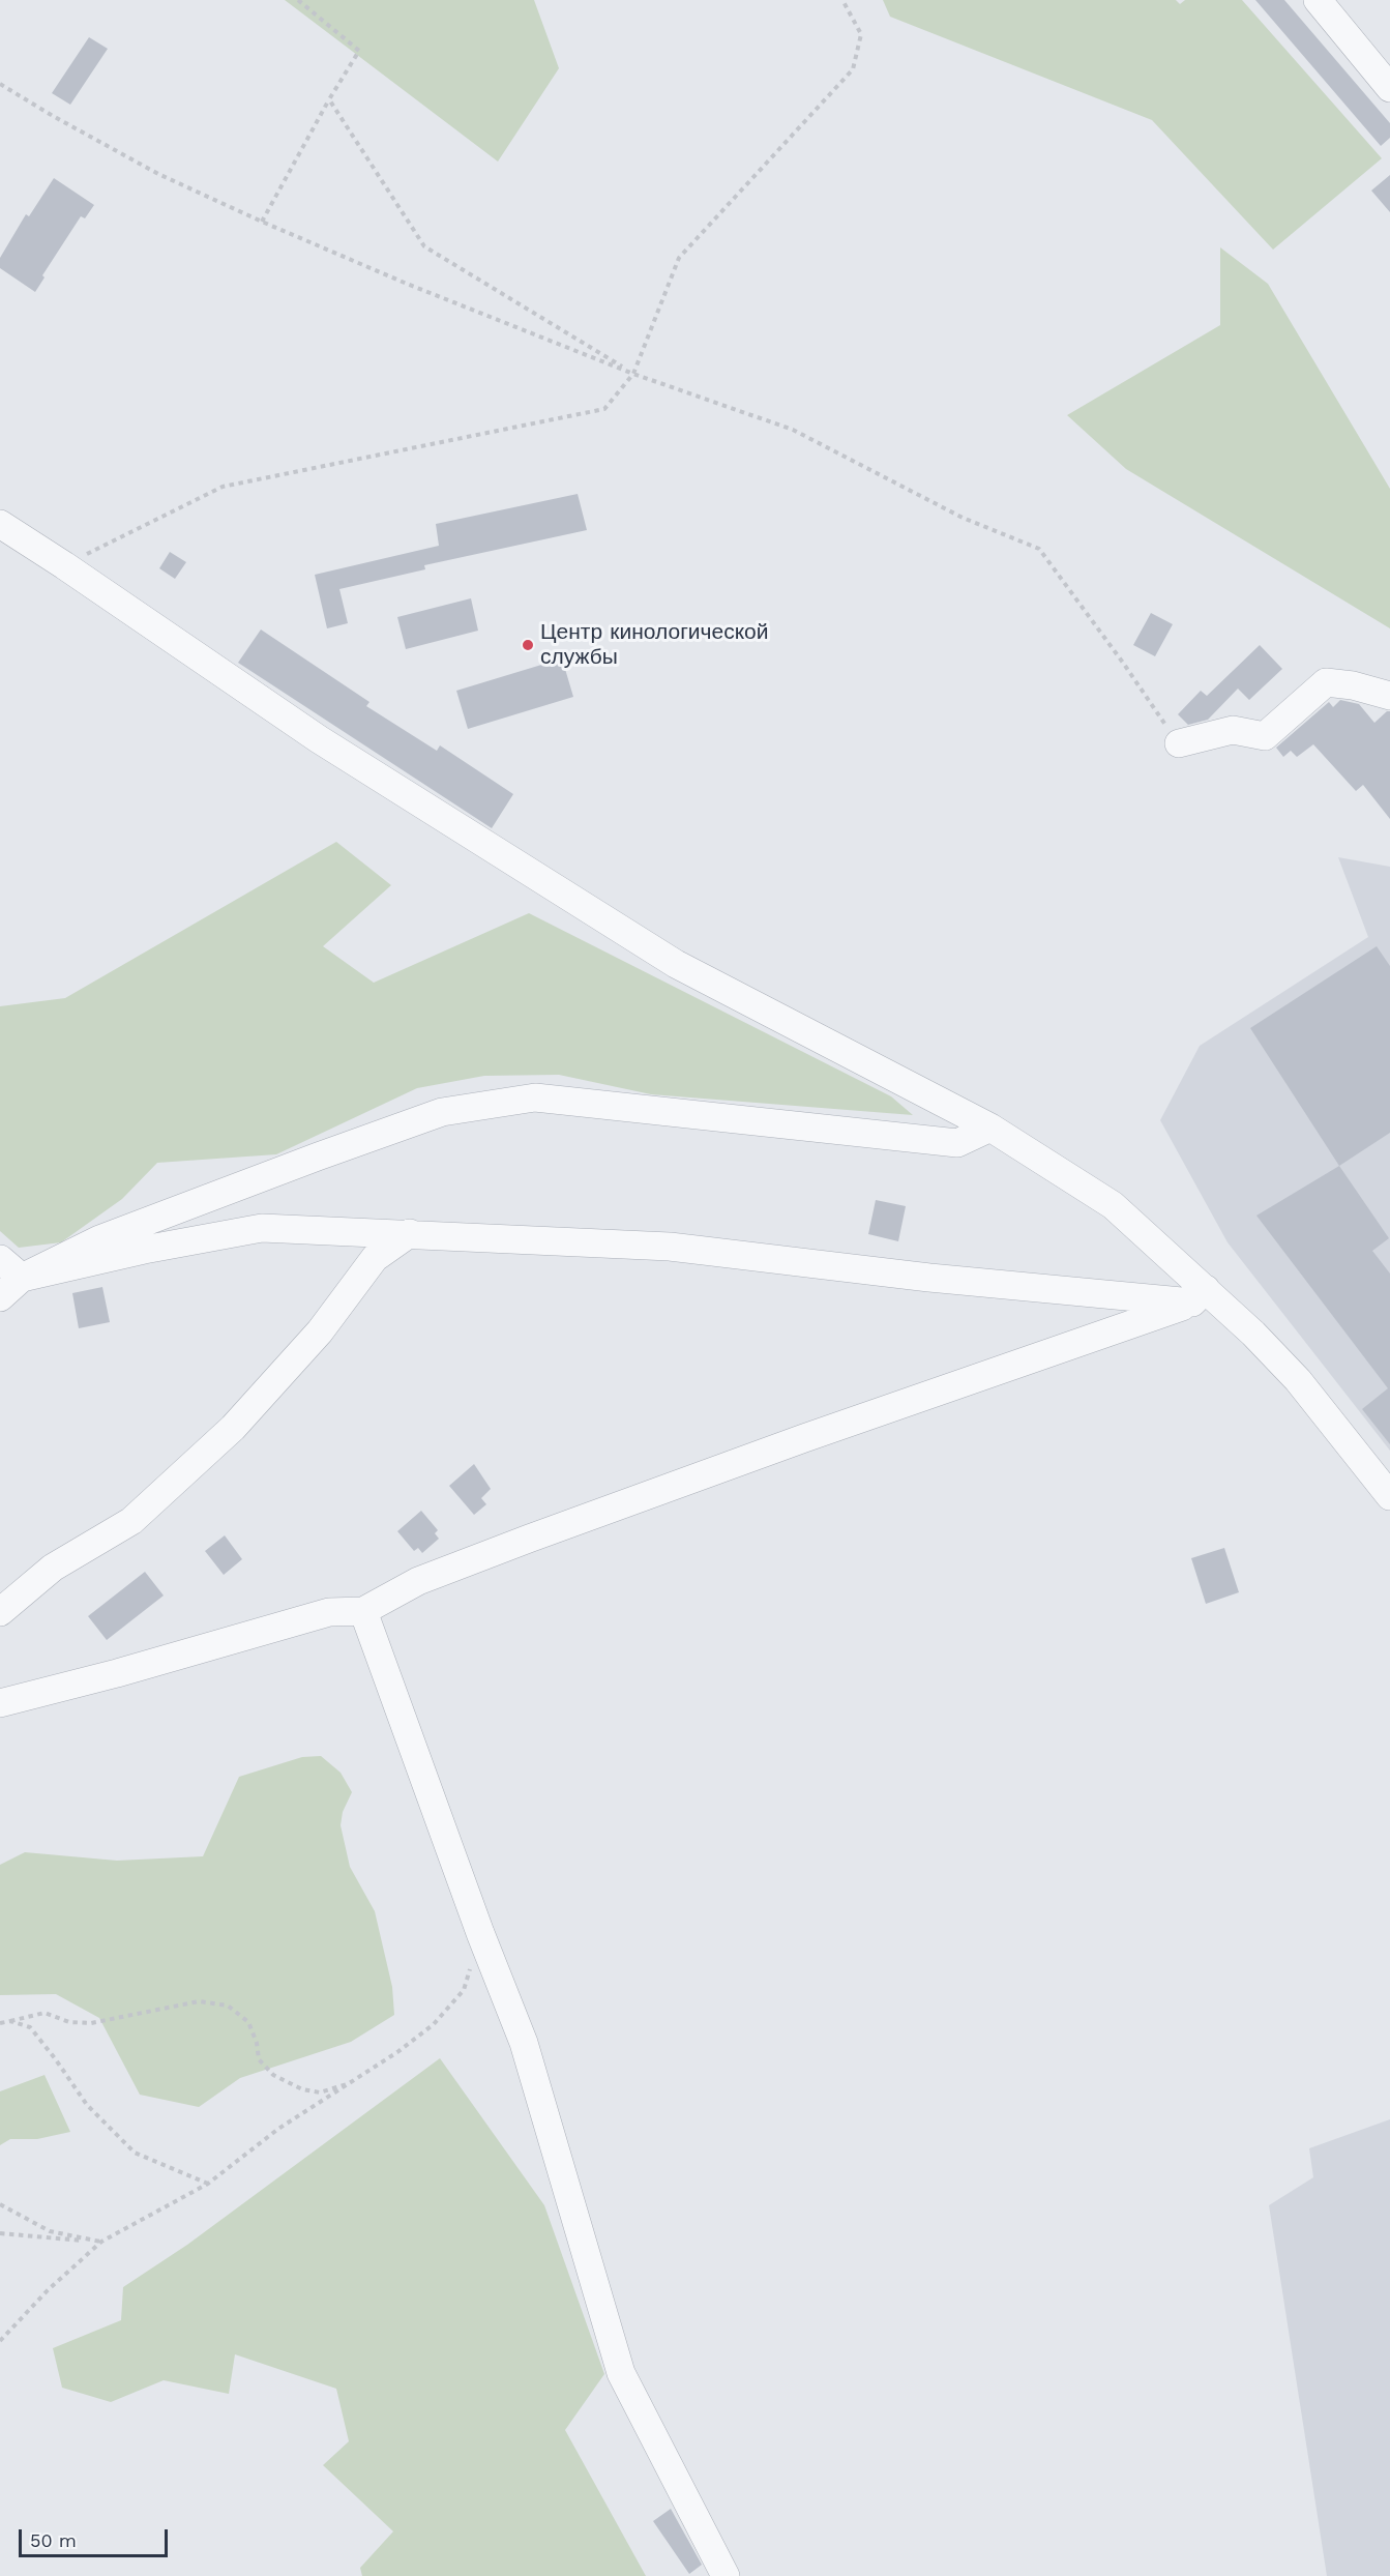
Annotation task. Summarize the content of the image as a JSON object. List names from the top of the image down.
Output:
{
  "places": ["Центр кинологической службы"],
  "scale_bar": "50 m"
}
